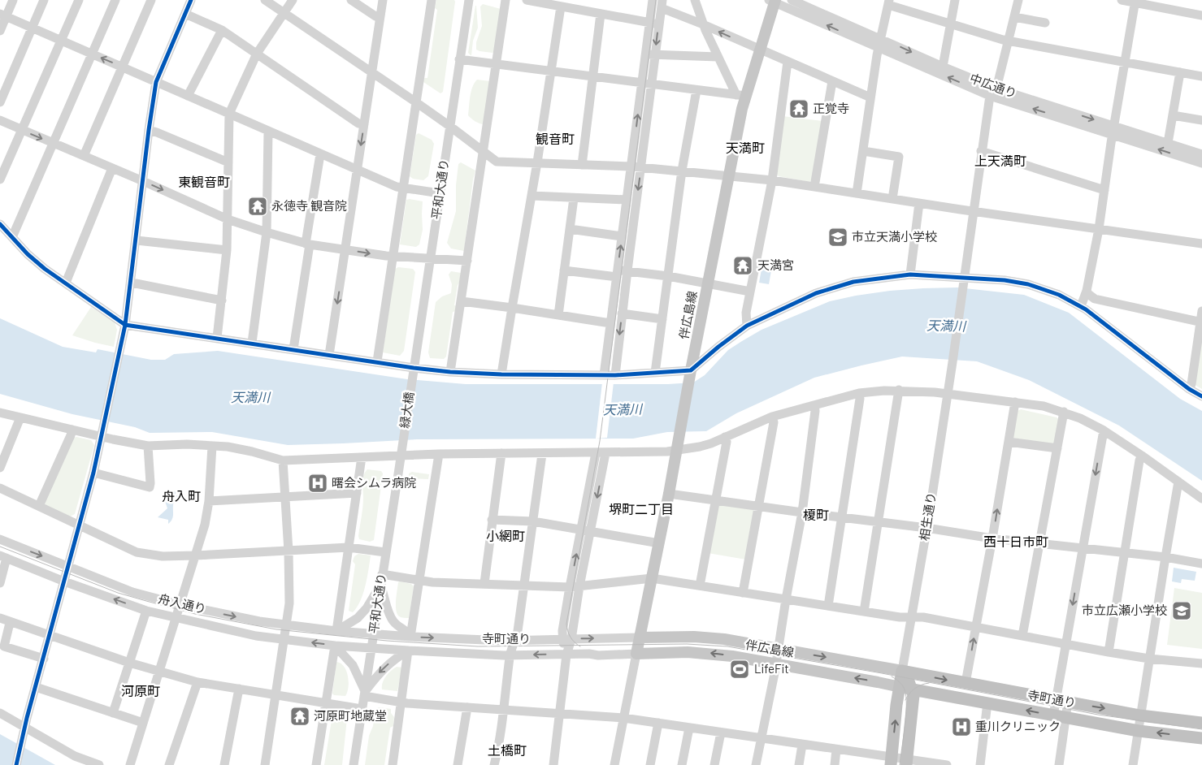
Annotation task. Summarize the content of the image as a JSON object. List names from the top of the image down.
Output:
{
  "streets": {
    "highway": ["相生通り", "寺町通り"],
    "main road": ["伴広島線"],
    "street": [
      "中広通り",
      "平和大通り",
      "緑大橋",
      "舟入通り"
    ]
  },
  "crossings": [
    ["平和大通り", "緑大橋"],
    ["平和大通り", "舟入通り"],
    ["平和大通り", "寺町通り"],
    ["伴広島線", "相生通り"],
    ["伴広島線", "寺町通り"],
    ["相生通り", "寺町通り"],
    ["舟入通り", "寺町通り"]
  ],
  "districts": [
    "観音町",
    "天満町",
    "上天満町",
    "東観音町",
    "舟入町",
    "堺町二丁目",
    "榎町",
    "小網町",
    "西十日市町",
    "河原町",
    "土橋町"
  ],
  "water": ["天満川"],
  "places": {
    "temple": [
      "正覚寺",
      "永徳寺 観音院",
      "天満宮",
      "河原町地蔵堂"
    ],
    "school or university": ["市立天満小学校", "市立広瀬小学校"],
    "hospital": ["曙会シムラ病院", "重川クリニック"],
    "sports": ["LifeFit"]
  }
}
